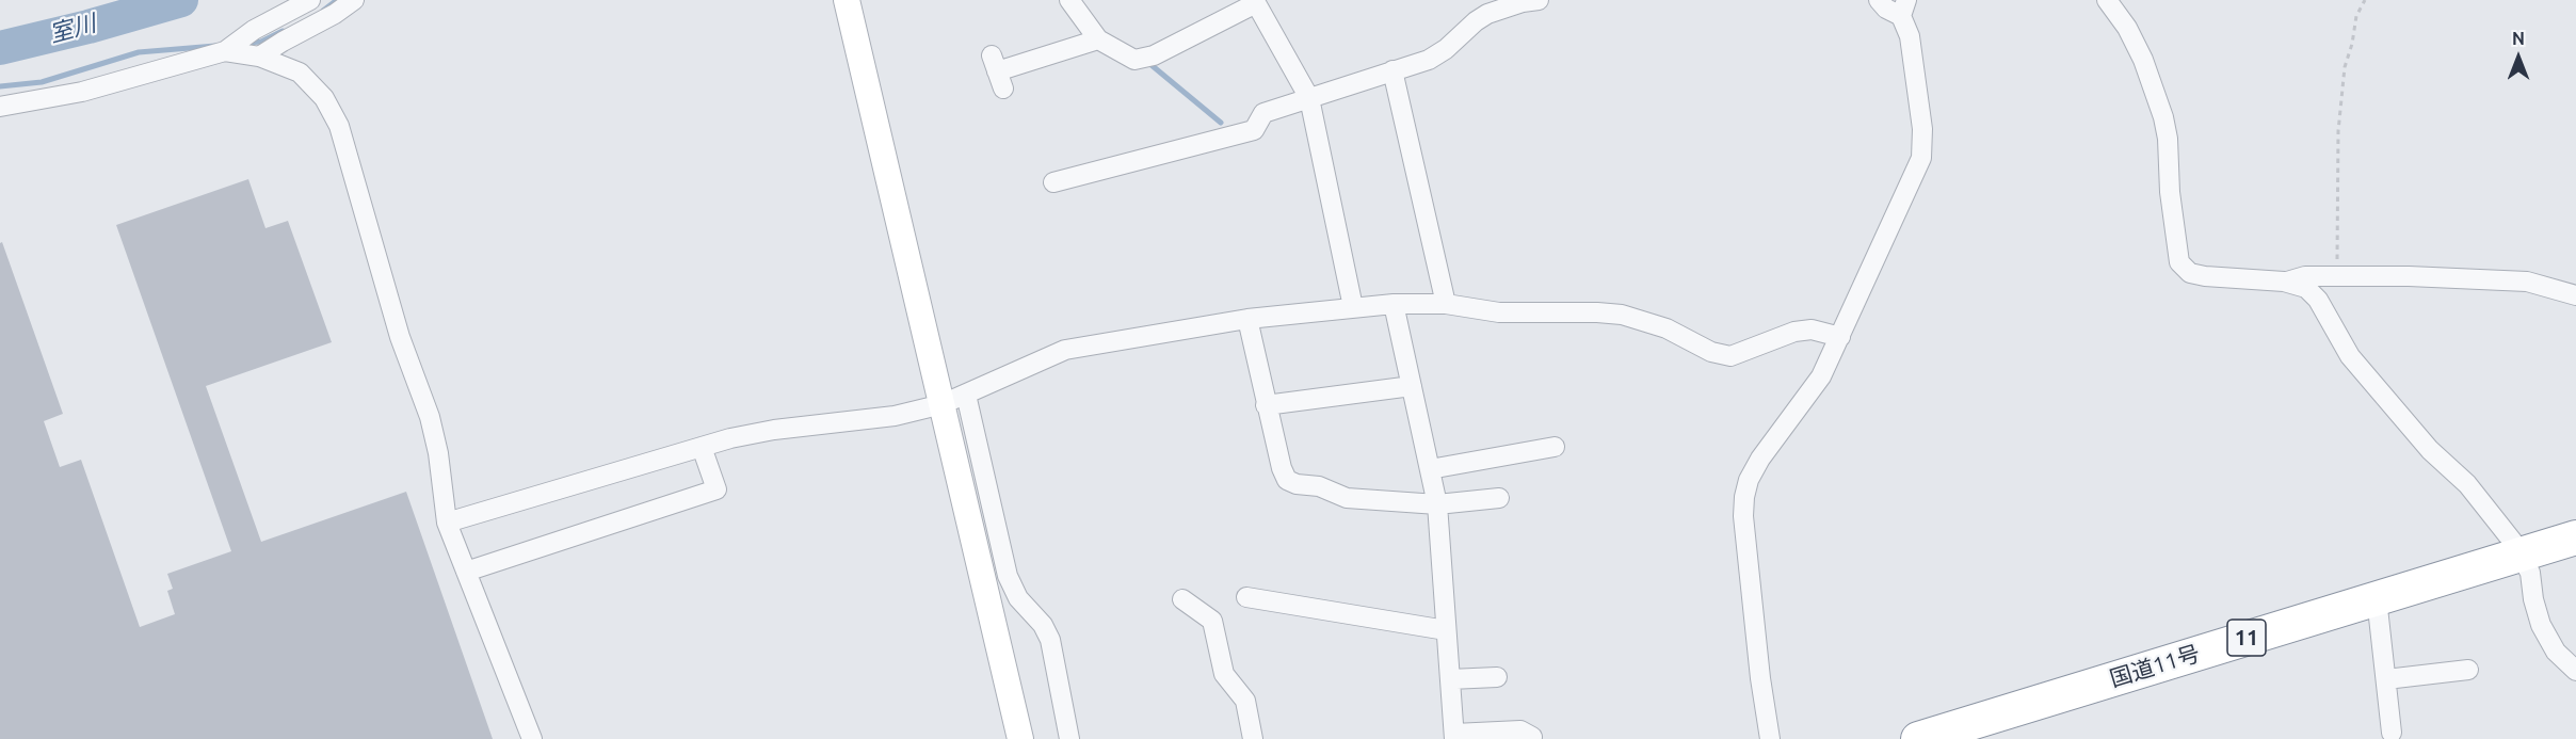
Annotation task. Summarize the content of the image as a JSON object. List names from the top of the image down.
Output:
{
  "streets": {
    "highway": ["11", "国道11号"]
  },
  "water": ["室川"],
  "north": "top"
}
